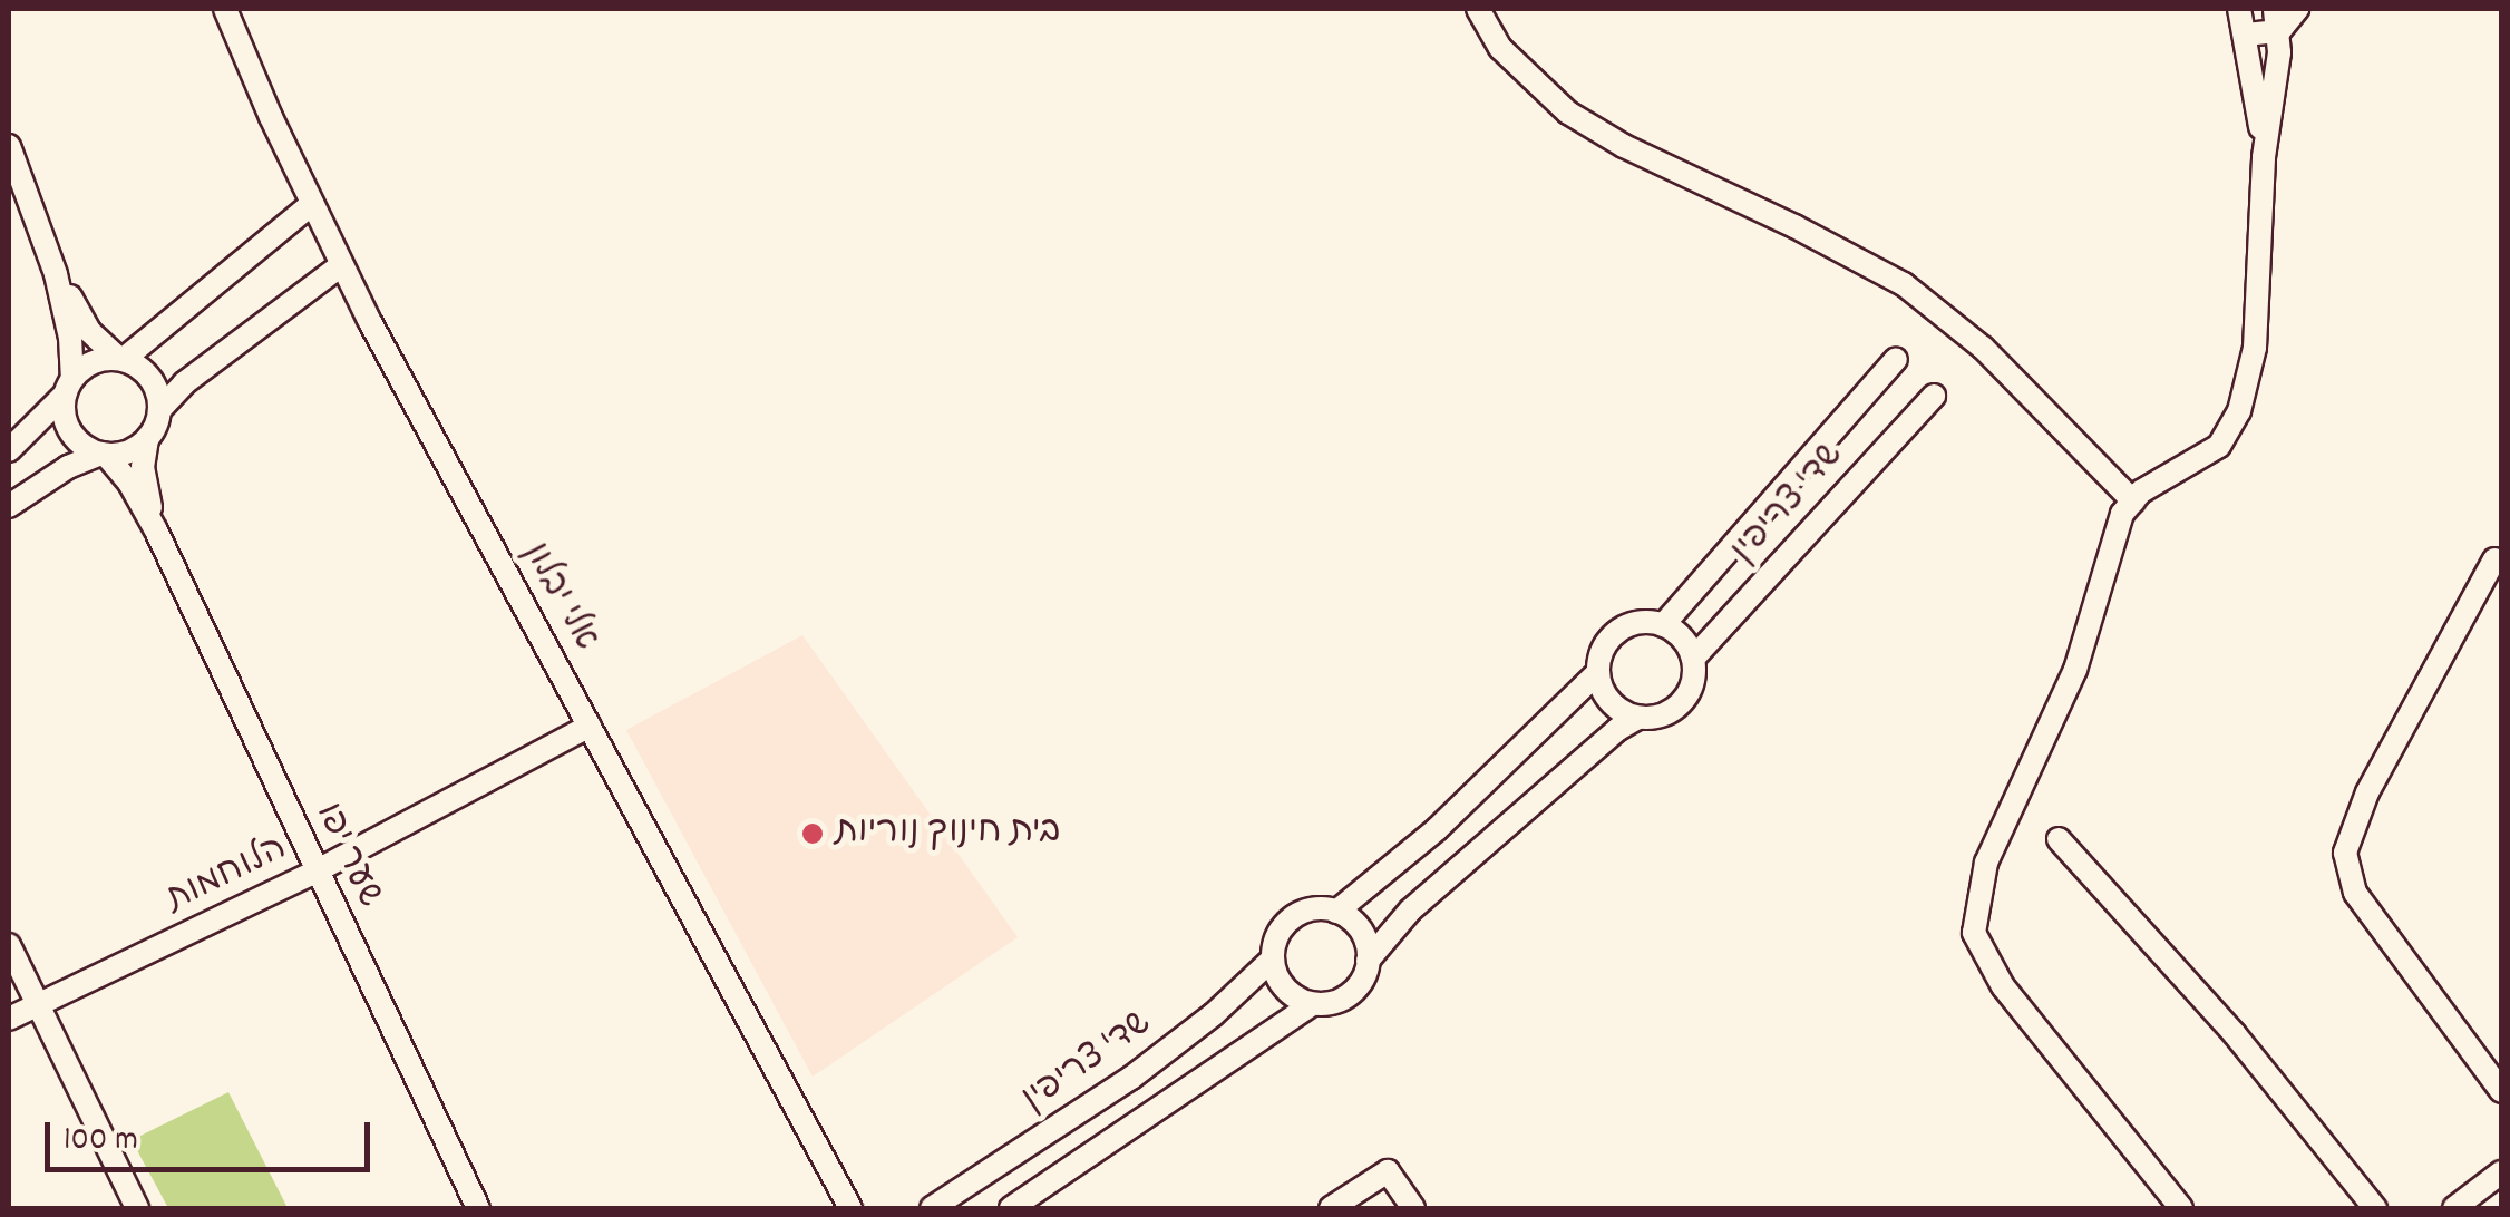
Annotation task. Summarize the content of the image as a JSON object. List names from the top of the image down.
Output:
{
  "streets": {
    "street": [
      "שד' צריפין",
      "אלי יבלון",
      "שער יפו",
      "הלוחמות"
    ]
  },
  "crossings": [
    ["אלי יבלון", "הלוחמות"],
    ["שער יפו", "הלוחמות"]
  ],
  "places": ["בית חינוך נוריות"],
  "scale_bar": "100 m"
}
